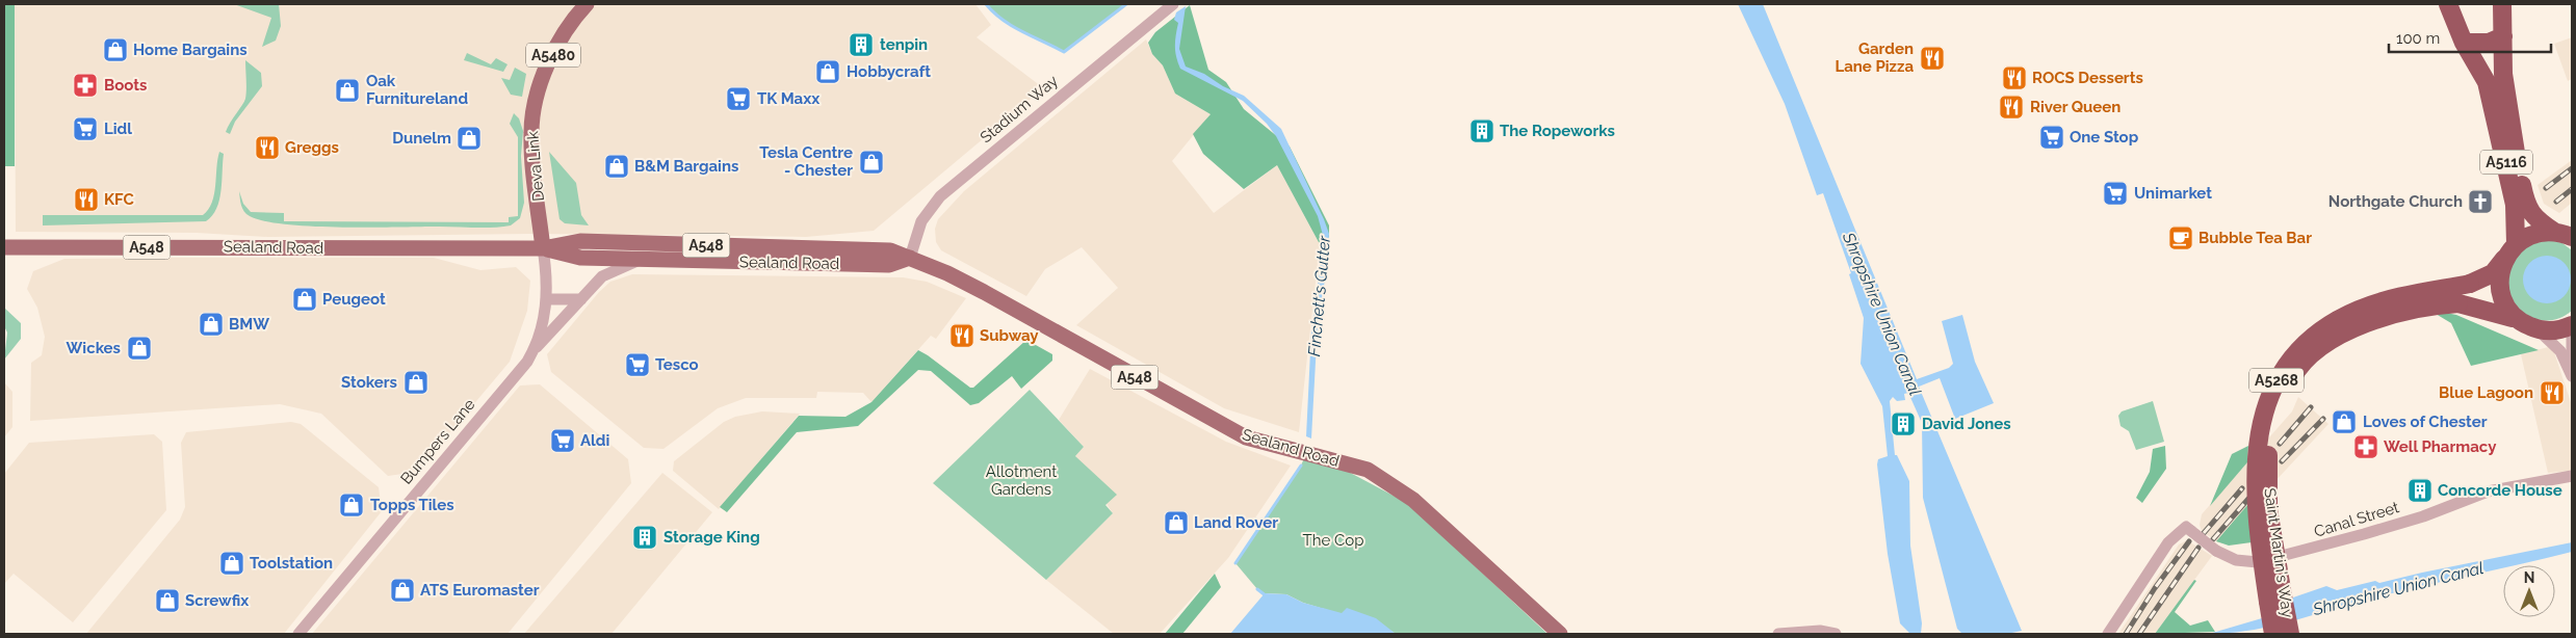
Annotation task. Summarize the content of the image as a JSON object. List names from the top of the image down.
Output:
{
  "streets": {
    "highway": ["A5116", "A5268", "Saint Martin's Way"],
    "main road": [
      "A5480",
      "Deva Link",
      "A548",
      "Sealand Road"
    ],
    "street": ["Stadium Way", "Bumpers Lane", "Canal Street"]
  },
  "crossings": [
    ["Stadium Way", "Sealand Road"],
    ["A5116", "A5268"],
    ["A5116", "Saint Martin's Way"],
    ["Deva Link", "Sealand Road"],
    ["Deva Link", "Bumpers Lane"],
    ["Sealand Road", "Bumpers Lane"],
    ["A5268", "Saint Martin's Way"]
  ],
  "water": ["Finchett's Gutter", "Shropshire Union Canal"],
  "parks": ["Allotment Gardens", "The Cop"],
  "places": {
    "building": [
      "tenpin",
      "The Ropeworks",
      "David Jones",
      "Concorde House",
      "Storage King"
    ],
    "shop": [
      "Home Bargains",
      "Hobbycraft",
      "Oak Furnitureland",
      "Dunelm",
      "Tesla Centre - Chester",
      "B&M Bargains",
      "Peugeot",
      "BMW",
      "Wickes",
      "Stokers",
      "Loves of Chester",
      "Topps Tiles",
      "Land Rover",
      "Toolstation",
      "ATS Euromaster",
      "Screwfix"
    ],
    "restaurant": [
      "Garden Lane Pizza",
      "ROCS Desserts",
      "River Queen",
      "Greggs",
      "KFC",
      "Subway",
      "Blue Lagoon"
    ],
    "pharmacy": ["Boots", "Well Pharmacy"],
    "supermarket": [
      "TK Maxx",
      "Lidl",
      "One Stop",
      "Unimarket",
      "Tesco",
      "Aldi"
    ],
    "church": ["Northgate Church"],
    "cafe": ["Bubble Tea Bar"]
  },
  "scale_bar": "100 m",
  "north": "top"
}
